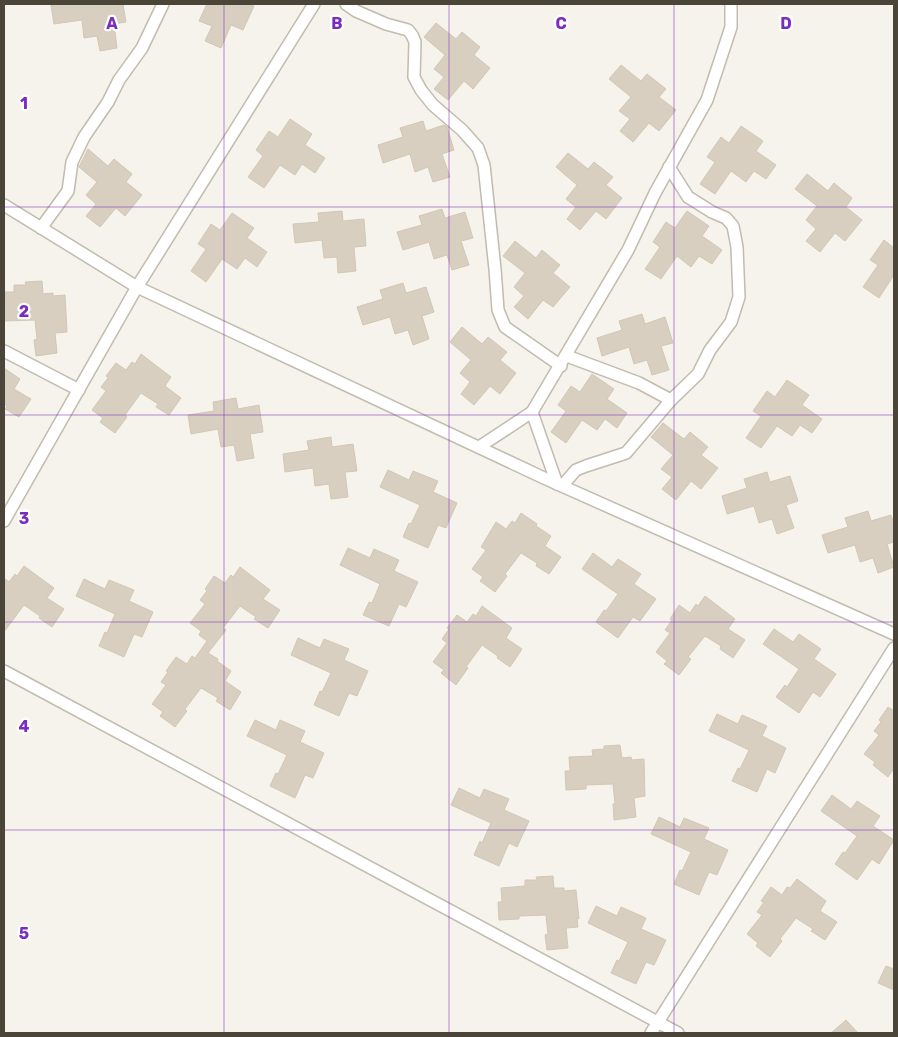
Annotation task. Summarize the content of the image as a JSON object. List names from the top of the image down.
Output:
{
  "grid": {
    "columns": [
      "A",
      "B",
      "C",
      "D"
    ],
    "rows": [
      "1",
      "2",
      "3",
      "4",
      "5"
    ]
  }
}
